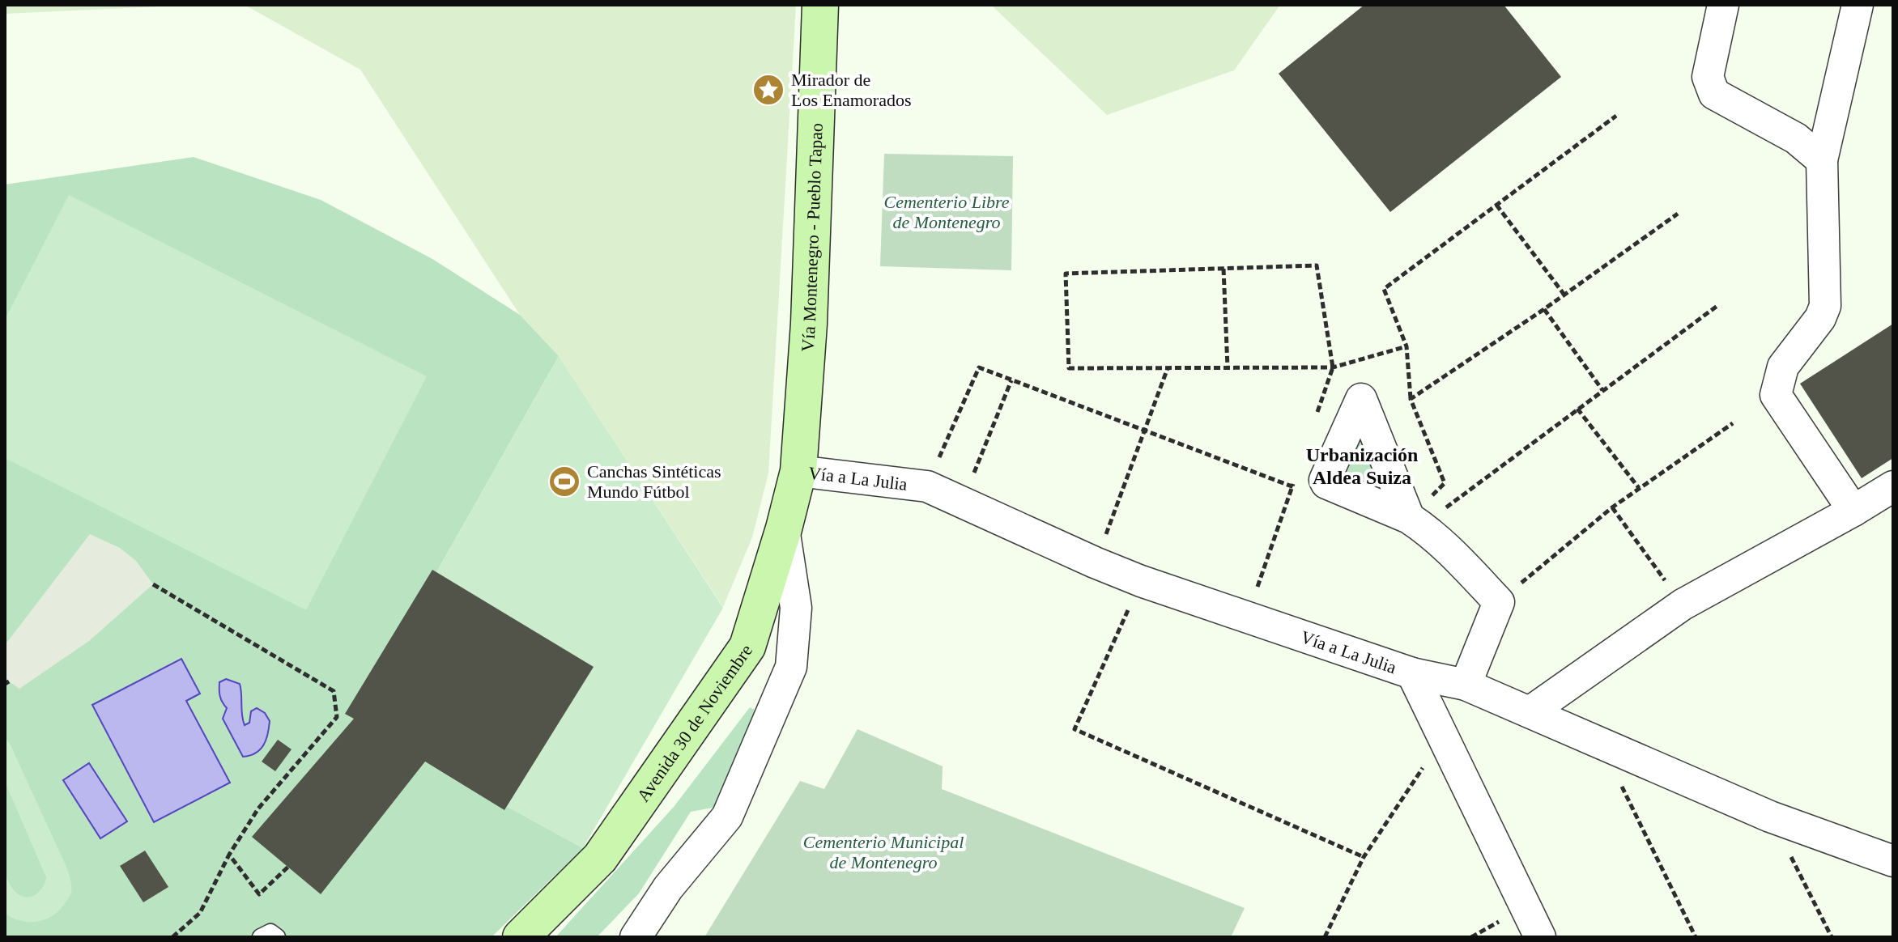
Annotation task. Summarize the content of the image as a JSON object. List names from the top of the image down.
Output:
{
  "streets": {
    "main road": ["Vía Montenegro - Pueblo Tapao", "Avenida 30 de Noviembre"],
    "street": ["Vía a La Julia"]
  },
  "crossings": [
    ["Vía Montenegro - Pueblo Tapao", "Vía a La Julia"],
    ["Vía Montenegro - Pueblo Tapao", "Avenida 30 de Noviembre"],
    ["Vía a La Julia", "Avenida 30 de Noviembre"]
  ],
  "districts": ["Urbanización Aldea Suiza"],
  "parks": ["Cementerio Libre de Montenegro", "Cementerio Municipal de Montenegro"],
  "places": {
    "place": ["Mirador de Los Enamorados"],
    "sports": ["Canchas Sintéticas Mundo Fútbol"]
  }
}
